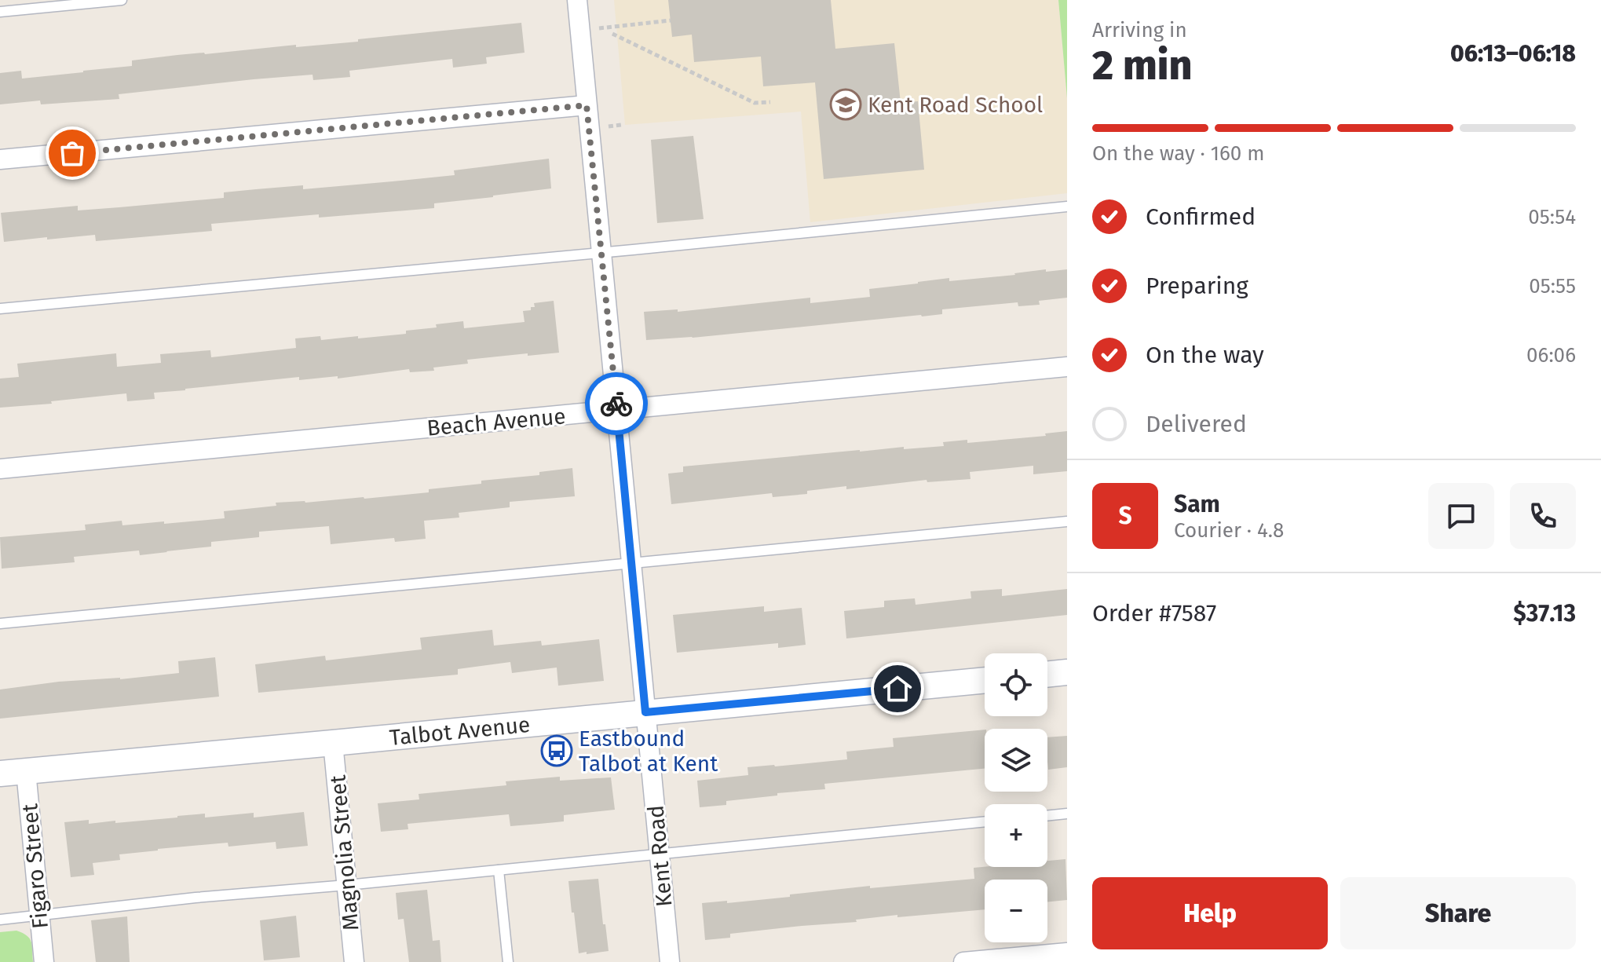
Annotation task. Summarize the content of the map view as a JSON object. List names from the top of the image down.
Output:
{
  "streets": {
    "street": [
      "Beach Avenue",
      "Talbot Avenue",
      "Magnolia Street",
      "Kent Road",
      "Figaro Street"
    ]
  },
  "crossings": [
    ["Beach Avenue", "Kent Road"],
    ["Talbot Avenue", "Magnolia Street"],
    ["Talbot Avenue", "Kent Road"],
    ["Talbot Avenue", "Figaro Street"]
  ],
  "places": {
    "school or university": ["Kent Road School"],
    "bus stop": ["Eastbound Talbot at Kent"]
  },
  "page": {
    "heading": ["2 min", "Arriving in", "06:13–06:18"],
    "panel": [
      "Sam",
      "Courier · 4.8",
      "Order #7587",
      "$37.13"
    ],
    "bar": "On the way · 160 m",
    "list": [
      ["Confirmed", "05:54"],
      ["Preparing", "05:55"],
      ["On the way", "06:06"],
      "Delivered"
    ],
    "round": "S",
    "map_buttons": ["+", "−"],
    "buttons": ["Help", "Share"]
  }
}
